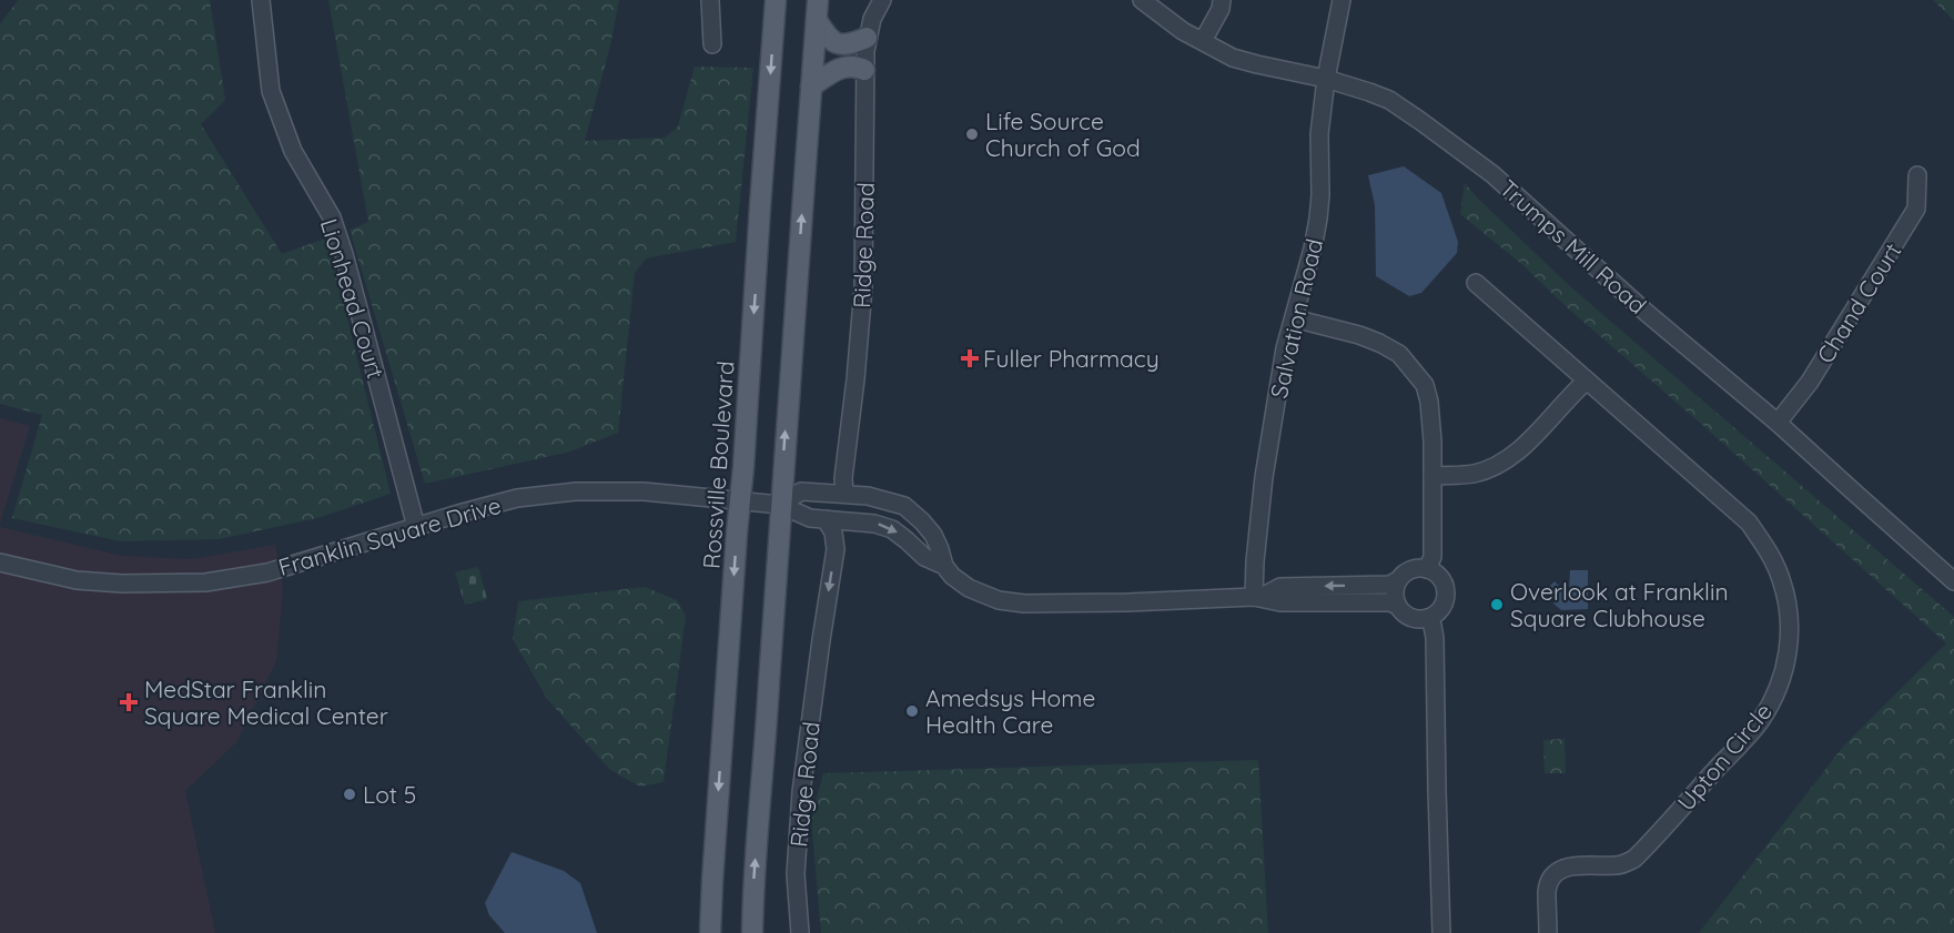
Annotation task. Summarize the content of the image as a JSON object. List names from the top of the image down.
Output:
{
  "streets": {
    "main road": ["Rossville Boulevard"],
    "street": [
      "Ridge Road",
      "Trumps Mill Road",
      "Lionhead Court",
      "Chand Court",
      "Salvation Road",
      "Franklin Square Drive",
      "Upton Circle"
    ]
  },
  "crossings": [
    ["Ridge Road", "Franklin Square Drive"],
    ["Trumps Mill Road", "Chand Court"],
    ["Trumps Mill Road", "Salvation Road"],
    ["Lionhead Court", "Franklin Square Drive"],
    ["Salvation Road", "Franklin Square Drive"],
    ["Rossville Boulevard", "Franklin Square Drive"]
  ],
  "one_way": ["Ridge Road"],
  "places": {
    "other": [
      "Life Source Church of God",
      "Overlook at Franklin Square Clubhouse",
      "Amedsys Home Health Care",
      "Lot 5"
    ],
    "health": ["Fuller Pharmacy", "MedStar Franklin Square Medical Center"]
  }
}
